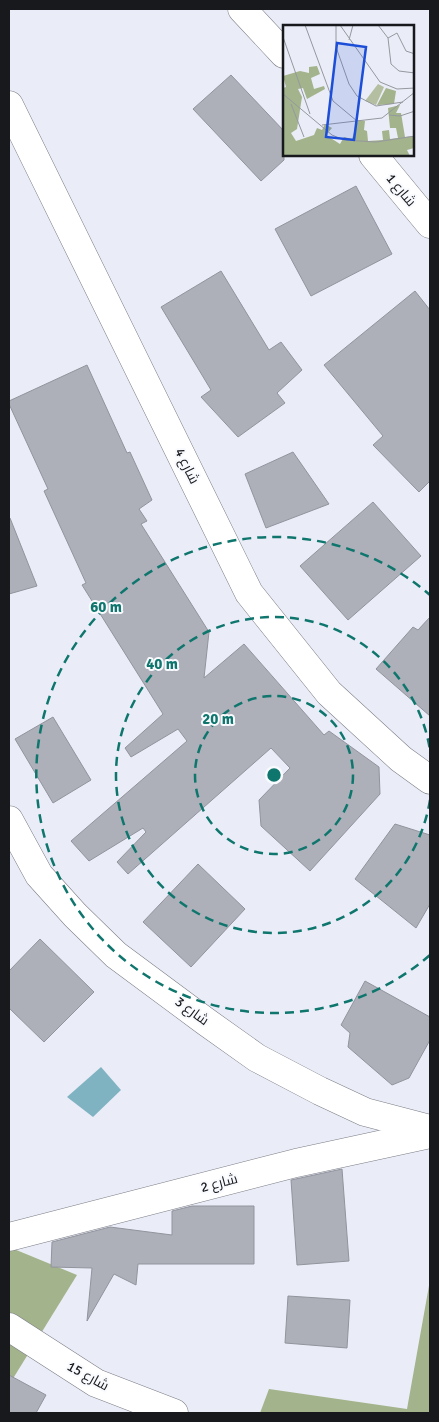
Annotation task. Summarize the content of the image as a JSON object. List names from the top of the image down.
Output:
{
  "streets": {
    "street": [
      "شارع 1",
      "شارع 4",
      "شارع 3",
      "شارع 2",
      "شارع 15"
    ]
  },
  "rings": ["60 m", "40 m", "20 m"]
}
